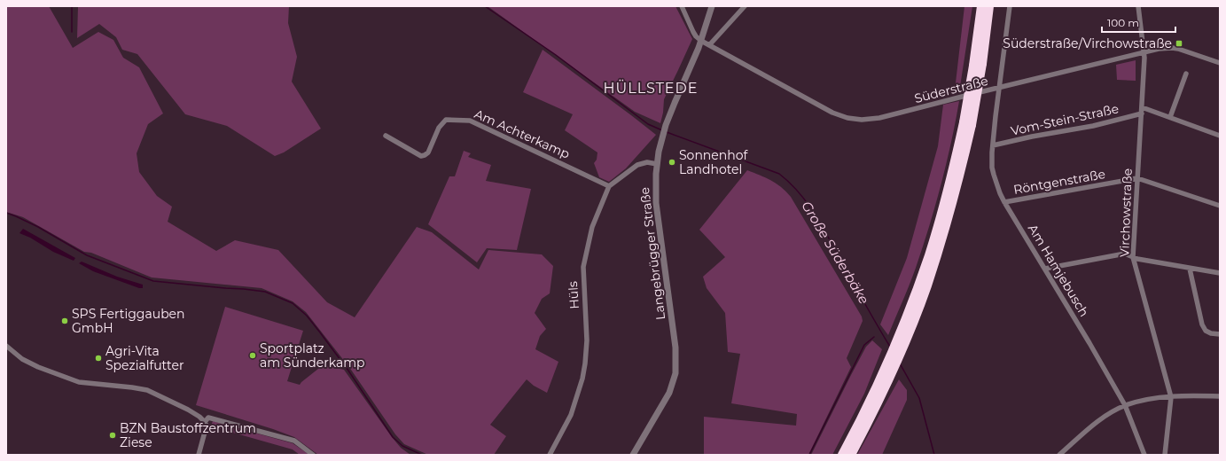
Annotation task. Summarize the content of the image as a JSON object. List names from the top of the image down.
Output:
{
  "streets": {
    "street": [
      "Süderstraße",
      "Vom-Stein-Straße",
      "Am Achterkamp",
      "Röntgenstraße",
      "Virchowstraße",
      "Langebrügger Straße",
      "Am Hamjebusch",
      "Hüls"
    ]
  },
  "crossings": [
    ["Süderstraße", "Virchowstraße"],
    ["Süderstraße", "Langebrügger Straße"],
    ["Süderstraße", "Am Hamjebusch"],
    ["Vom-Stein-Straße", "Virchowstraße"],
    ["Vom-Stein-Straße", "Am Hamjebusch"],
    ["Am Achterkamp", "Hüls"],
    ["Röntgenstraße", "Virchowstraße"],
    ["Röntgenstraße", "Am Hamjebusch"]
  ],
  "districts": ["HÜLLSTEDE"],
  "water": ["Große Süderbäke"],
  "places": {
    "transit": ["Süderstraße/Virchowstraße"],
    "other": [
      "Sonnenhof Landhotel",
      "SPS Fertiggauben GmbH",
      "Sportplatz am Sünderkamp",
      "Agri-Vita Spezialfutter",
      "BZN Baustoffzentrum Ziese"
    ]
  },
  "scale_bar": "100 m"
}
